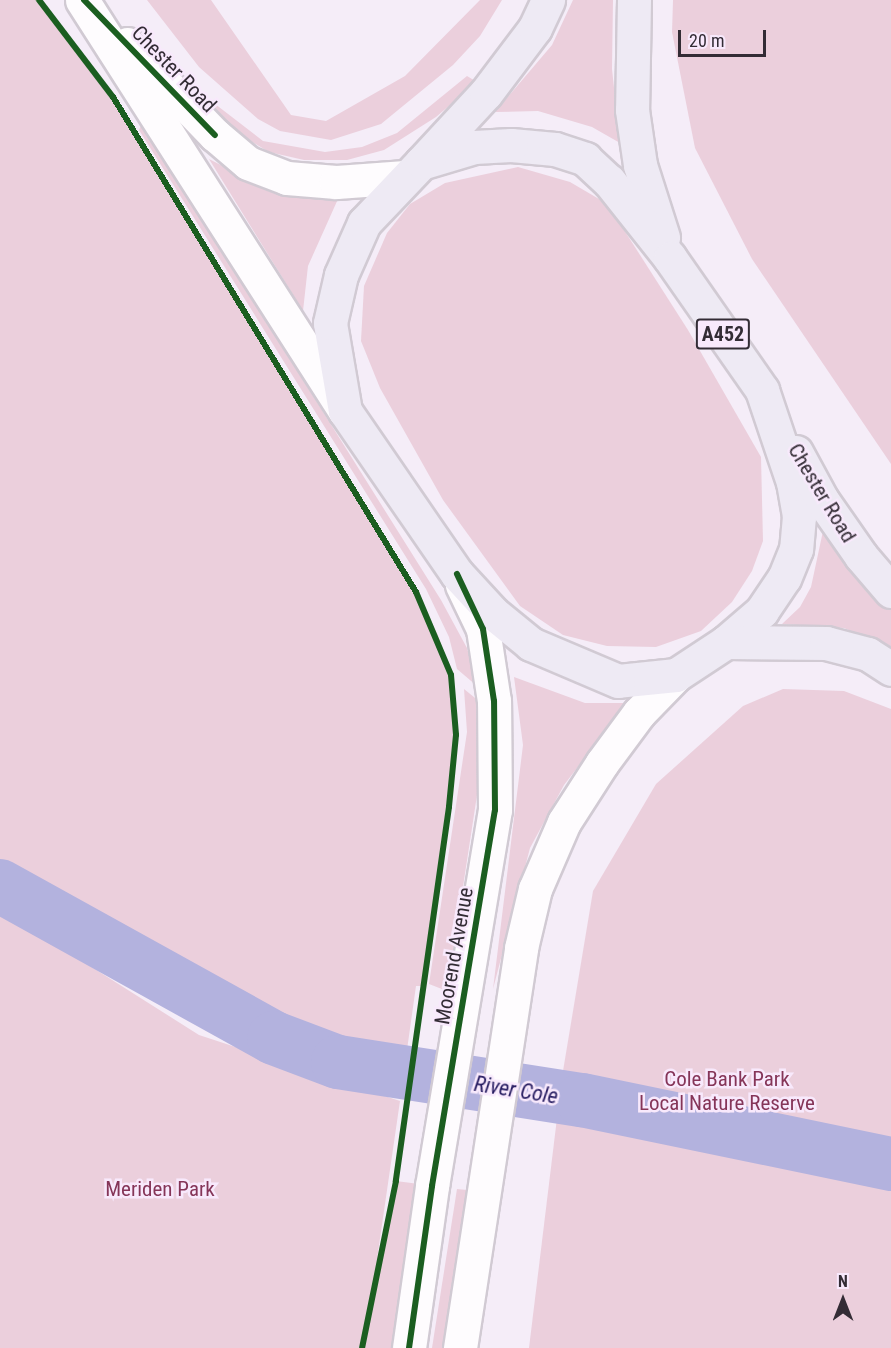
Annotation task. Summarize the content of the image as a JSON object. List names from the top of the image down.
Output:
{
  "streets": {
    "highway": ["Chester Road", "A452"],
    "street": ["Moorend Avenue"]
  },
  "crossings": [
    ["Chester Road", "A452"],
    ["A452", "Moorend Avenue"]
  ],
  "water": ["River Cole"],
  "parks": ["Cole Bank Park Local Nature Reserve", "Meriden Park"],
  "scale_bar": "20 m",
  "north": "top"
}
